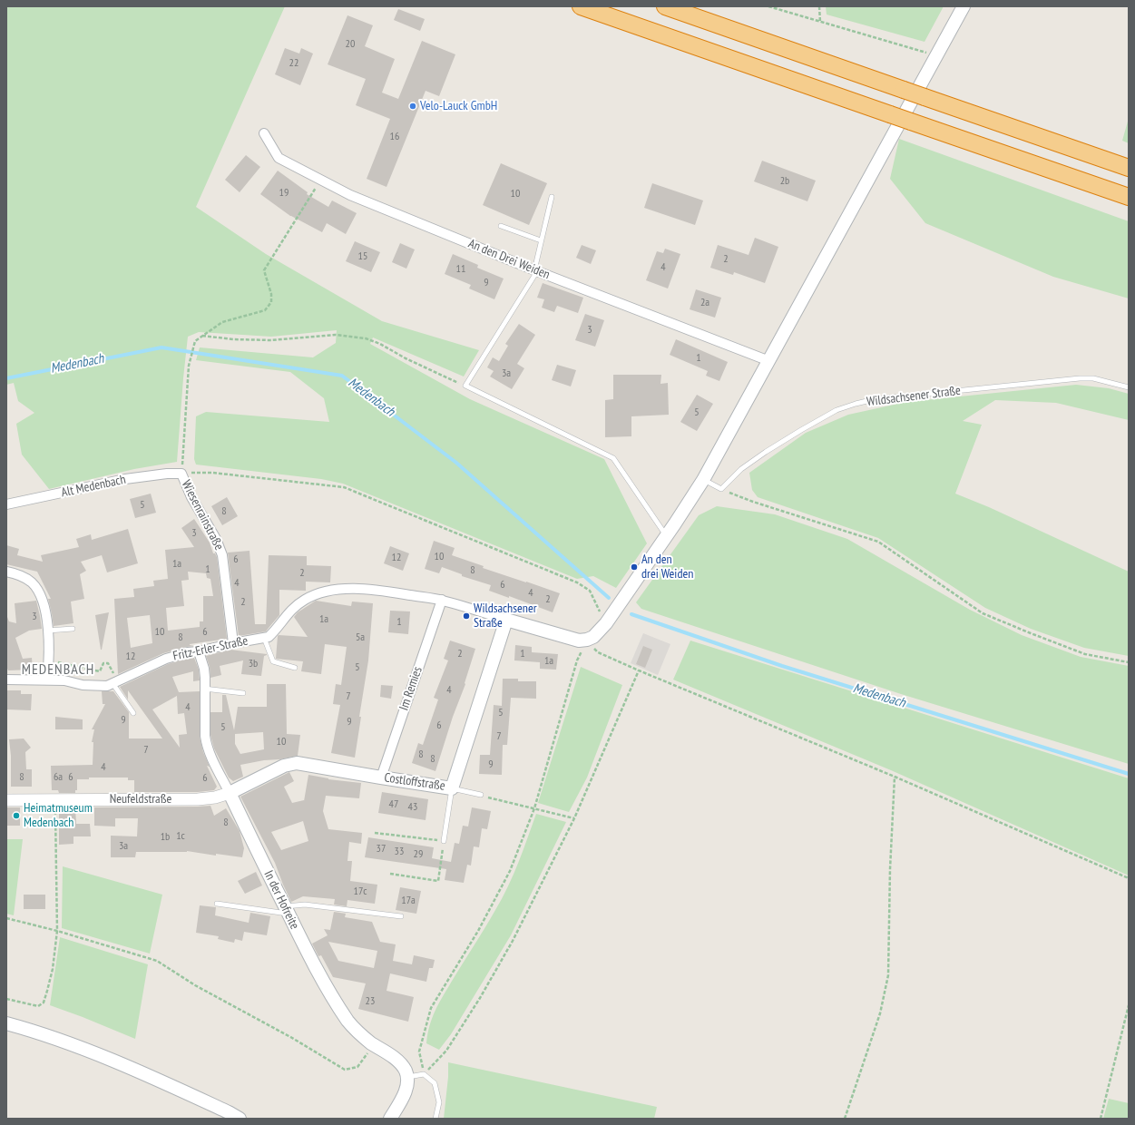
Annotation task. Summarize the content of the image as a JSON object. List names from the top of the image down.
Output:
{
  "streets": {
    "main road": ["Costloffstraße", "In der Hofreite"],
    "street": [
      "An den Drei Weiden",
      "Alt Medenbach",
      "Wiesenrainstraße",
      "Fritz-Erler-Straße",
      "Im Remies",
      "Neufeldstraße"
    ],
    "lane": ["Wildsachsener Straße"]
  },
  "crossings": [
    ["Alt Medenbach", "Wiesenrainstraße"],
    ["Wiesenrainstraße", "Fritz-Erler-Straße"],
    ["Fritz-Erler-Straße", "Im Remies"],
    ["Fritz-Erler-Straße", "In der Hofreite"],
    ["Im Remies", "Costloffstraße"],
    ["Costloffstraße", "Neufeldstraße"],
    ["Costloffstraße", "In der Hofreite"],
    ["Neufeldstraße", "In der Hofreite"]
  ],
  "districts": ["MEDENBACH"],
  "water": ["Medenbach"],
  "places": [
    "Velo-Lauck GmbH",
    "An den drei Weiden",
    "Wildsachsener Straße",
    "Heimatmuseum Medenbach"
  ],
  "house_numbers": [
    "20",
    "22",
    "16",
    "2b",
    "19",
    "10",
    "15",
    "2",
    "4",
    "11",
    "9",
    "2a",
    "3",
    "1",
    "3a",
    "5",
    "5",
    "8",
    "3",
    "10",
    "12",
    "6",
    "1a",
    "1",
    "8",
    "2",
    "4",
    "6",
    "4",
    "2",
    "2",
    "3",
    "1a",
    "1",
    "10",
    "6",
    "8",
    "5a",
    "2",
    "1",
    "12",
    "1a",
    "3b",
    "5",
    "4",
    "7",
    "4",
    "5",
    "9",
    "9",
    "6",
    "5",
    "7",
    "10",
    "7",
    "8",
    "8",
    "9",
    "4",
    "8",
    "6a",
    "6",
    "6",
    "47",
    "43",
    "8",
    "1c",
    "1b",
    "3a",
    "37",
    "33",
    "29",
    "17c",
    "17a",
    "23"
  ]
}
